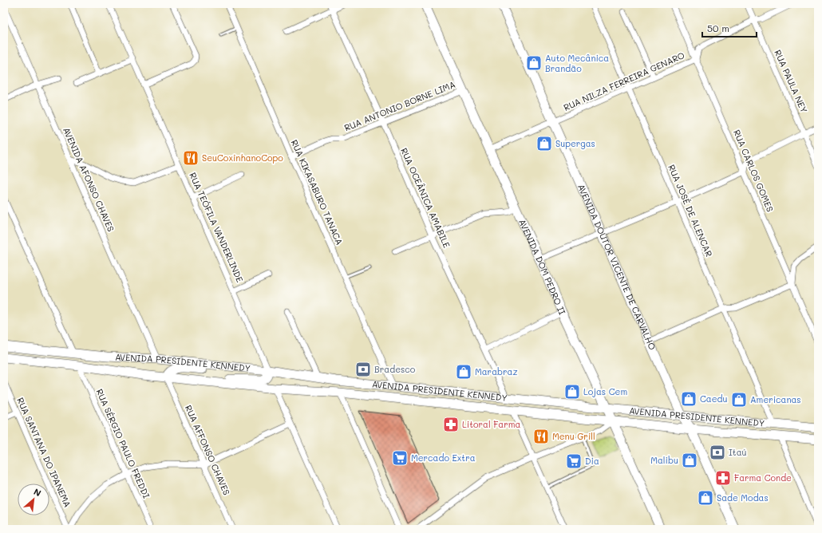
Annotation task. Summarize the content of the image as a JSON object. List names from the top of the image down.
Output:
{
  "streets": {
    "main road": ["AVENIDA DOM PEDRO II", "AVENIDA DOUTOR VICENTE DE CARVALHO", "AVENIDA PRESIDENTE KENNEDY"],
    "street": [
      "RUA NILZA FERREIRA GENARO",
      "RUA PAULA NEY",
      "RUA ANTONIO BORNE LIMA",
      "RUA CARLOS GOMES",
      "AVENIDA AFONSO CHAVES",
      "RUA KIKASABURO TANACA",
      "RUA OCEÂNICA AMABILE",
      "RUA JOSÉ DE ALENCAR",
      "RUA TEÓFILA VANDERLINDE",
      "RUA SÉRGIO PAULO FREDDI",
      "RUA AFFONSO CHAVES",
      "RUA SANTANA DO IPANEMA"
    ]
  },
  "crossings": [
    ["RUA NILZA FERREIRA GENARO", "RUA PAULA NEY"],
    ["RUA NILZA FERREIRA GENARO", "RUA CARLOS GOMES"],
    ["RUA NILZA FERREIRA GENARO", "RUA JOSÉ DE ALENCAR"],
    ["RUA NILZA FERREIRA GENARO", "AVENIDA DOM PEDRO II"],
    ["RUA NILZA FERREIRA GENARO", "AVENIDA DOUTOR VICENTE DE CARVALHO"],
    ["RUA ANTONIO BORNE LIMA", "RUA KIKASABURO TANACA"],
    ["RUA ANTONIO BORNE LIMA", "RUA OCEÂNICA AMABILE"],
    ["RUA ANTONIO BORNE LIMA", "AVENIDA DOM PEDRO II"],
    ["AVENIDA AFONSO CHAVES", "AVENIDA PRESIDENTE KENNEDY"],
    ["RUA KIKASABURO TANACA", "AVENIDA PRESIDENTE KENNEDY"],
    ["RUA OCEÂNICA AMABILE", "AVENIDA PRESIDENTE KENNEDY"],
    ["RUA JOSÉ DE ALENCAR", "AVENIDA PRESIDENTE KENNEDY"],
    ["RUA TEÓFILA VANDERLINDE", "AVENIDA PRESIDENTE KENNEDY"],
    ["AVENIDA DOM PEDRO II", "AVENIDA PRESIDENTE KENNEDY"],
    ["AVENIDA DOUTOR VICENTE DE CARVALHO", "AVENIDA PRESIDENTE KENNEDY"],
    ["AVENIDA PRESIDENTE KENNEDY", "RUA SÉRGIO PAULO FREDDI"],
    ["AVENIDA PRESIDENTE KENNEDY", "RUA AFFONSO CHAVES"]
  ],
  "places": {
    "shop": [
      "Auto Mecânica Brandão",
      "Supergas",
      "Marabraz",
      "Lojas Cem",
      "Caedu",
      "Americanas",
      "Malibu",
      "Sade Modas"
    ],
    "restaurant": ["SeuCoxinhanoCopo", "Menu Grill"],
    "bank": ["Bradesco", "Itaú"],
    "pharmacy": ["Litoral Farma", "Farma Conde"],
    "supermarket": ["Mercado Extra", "Dia"]
  },
  "scale_bar": "50 m",
  "north": "top right"
}
